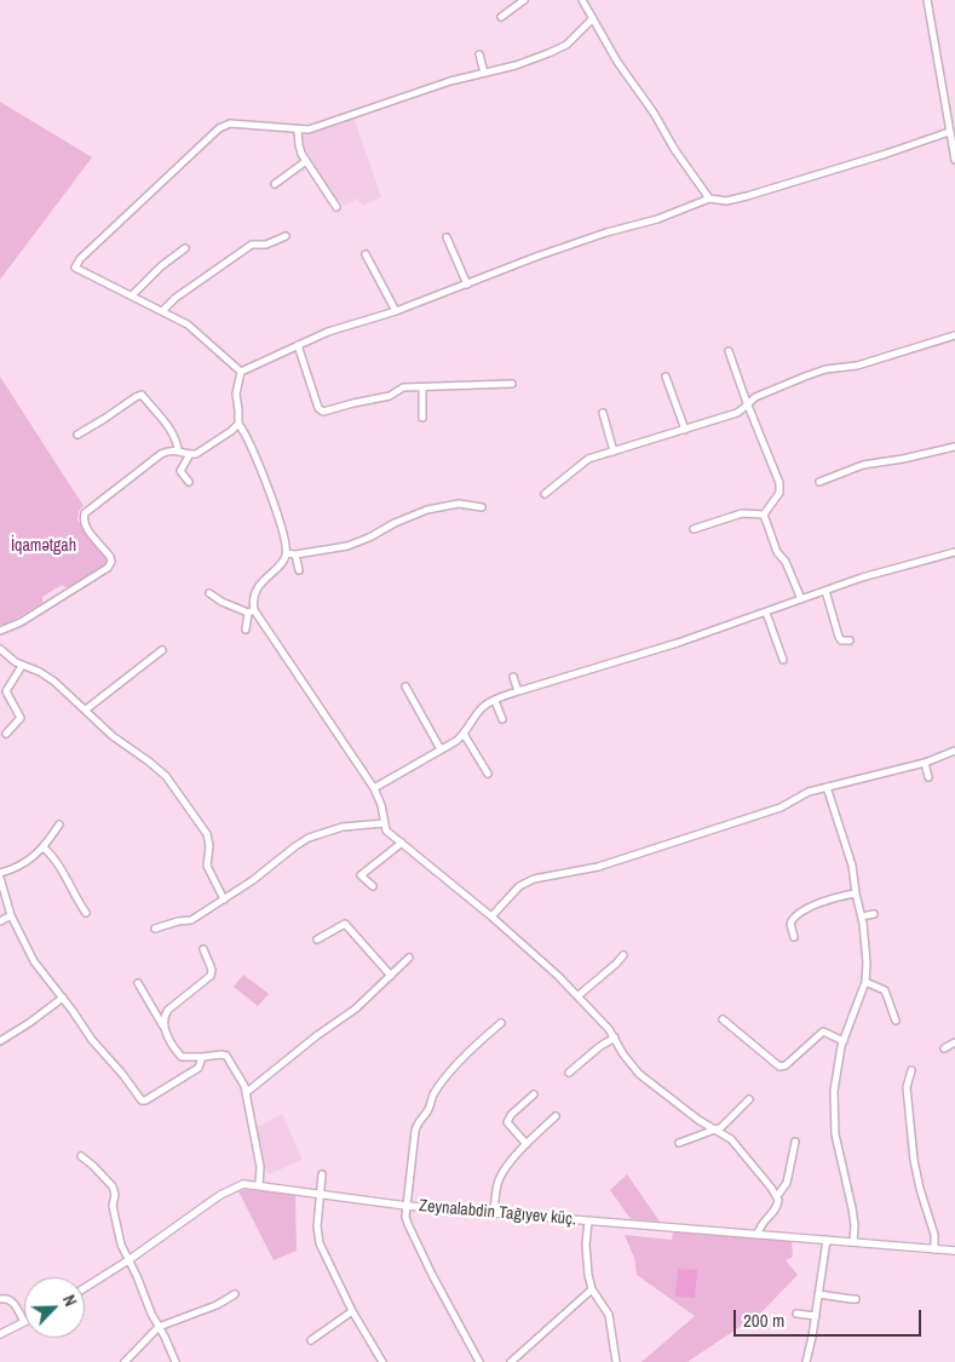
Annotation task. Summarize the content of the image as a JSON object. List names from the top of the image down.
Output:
{
  "streets": {
    "street": ["Zeynalabdin Tağıyev küç."]
  },
  "parks": ["İqamətgah"],
  "scale_bar": "200 m",
  "north": "top right"
}
